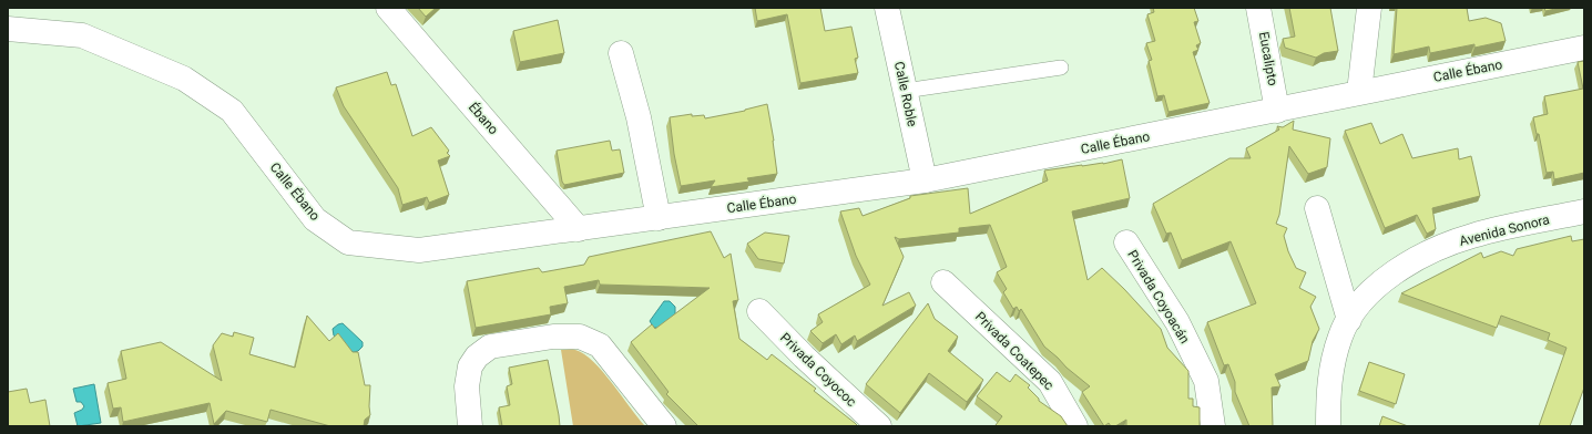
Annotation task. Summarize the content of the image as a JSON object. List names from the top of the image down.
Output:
{
  "streets": {
    "street": [
      "Eucalipto",
      "Calle Ébano",
      "Calle Roble",
      "Ébano",
      "Avenida Sonora",
      "Privada Coyoacán",
      "Privada Coatepec",
      "Privada Coyococ"
    ]
  },
  "crossings": [
    ["Eucalipto", "Calle Ébano"],
    ["Calle Ébano", "Calle Roble"],
    ["Calle Ébano", "Ébano"]
  ]
}
